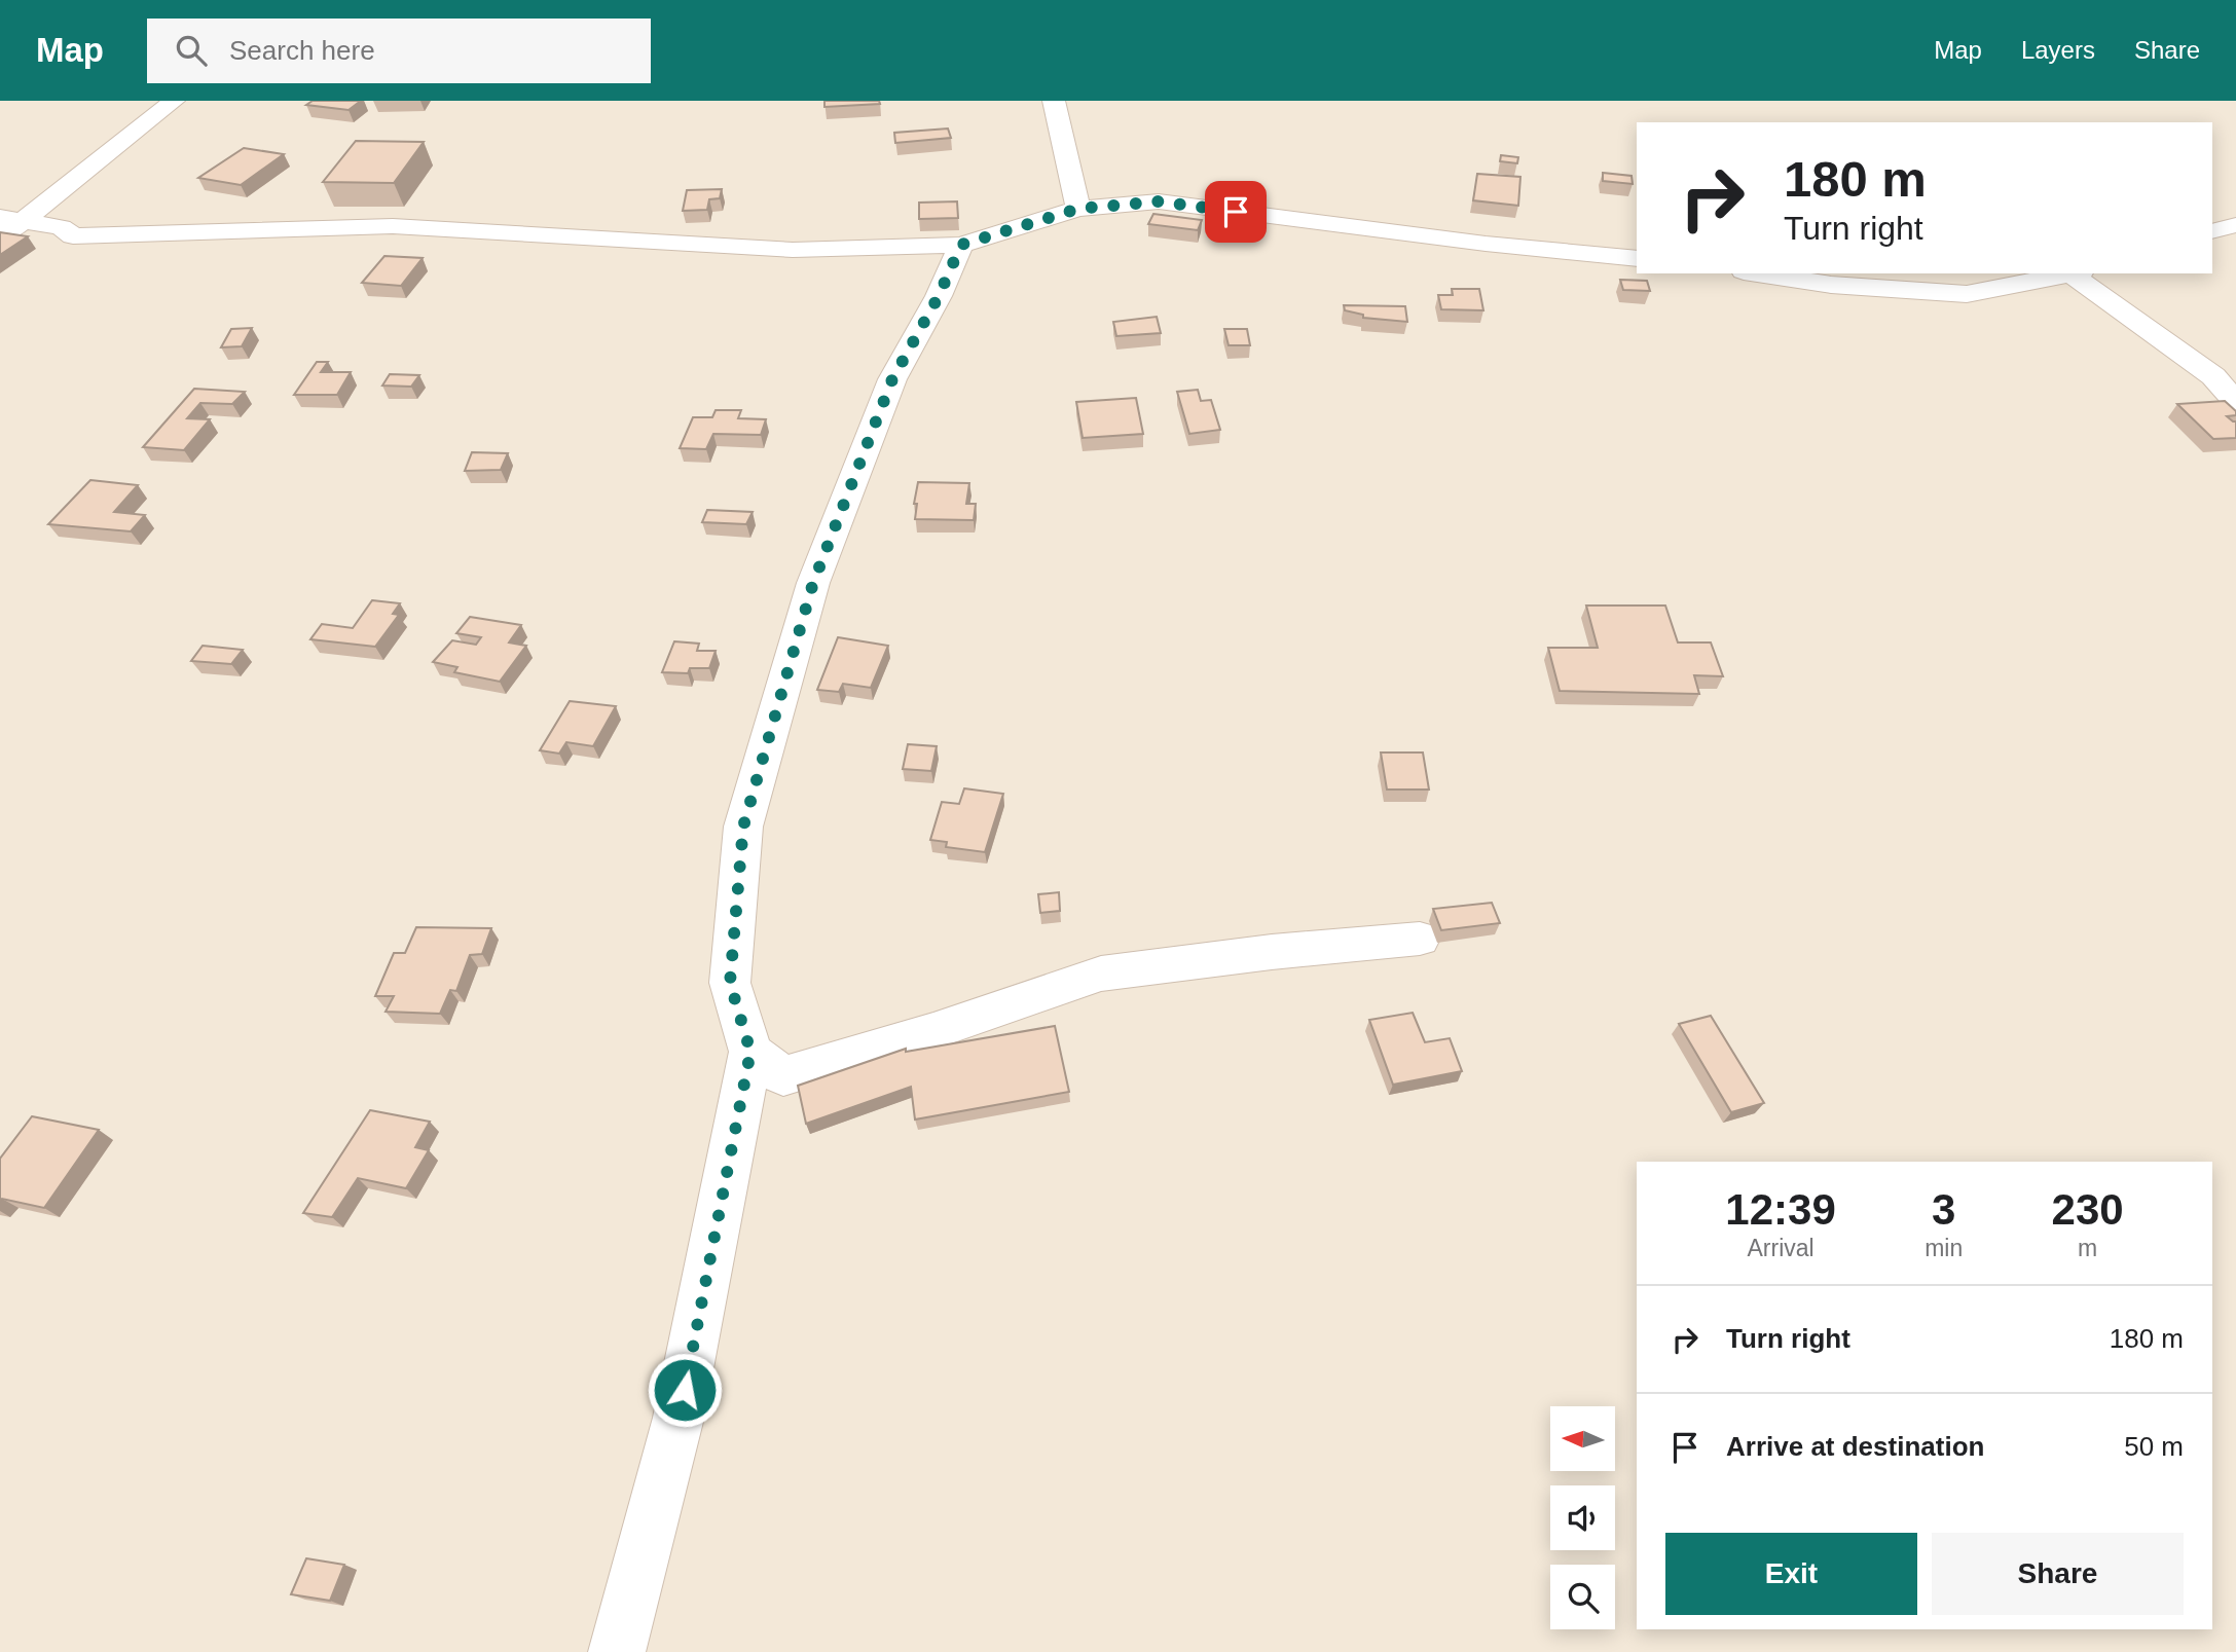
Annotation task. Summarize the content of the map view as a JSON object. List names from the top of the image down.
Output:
{
  "north": "left",
  "page": {
    "header": "Map",
    "search": "Search here",
    "nav": ["Map", "Layers", "Share"],
    "turn": ["180 m", "Turn right"],
    "eta": [
      "12:39",
      "Arrival",
      "3",
      "min",
      "230",
      "m"
    ],
    "list": [
      {
        "name": "Turn right",
        "value": "180 m"
      },
      {
        "name": "Arrive at destination",
        "value": "50 m"
      }
    ],
    "buttons": ["Exit", "Share"]
  }
}
